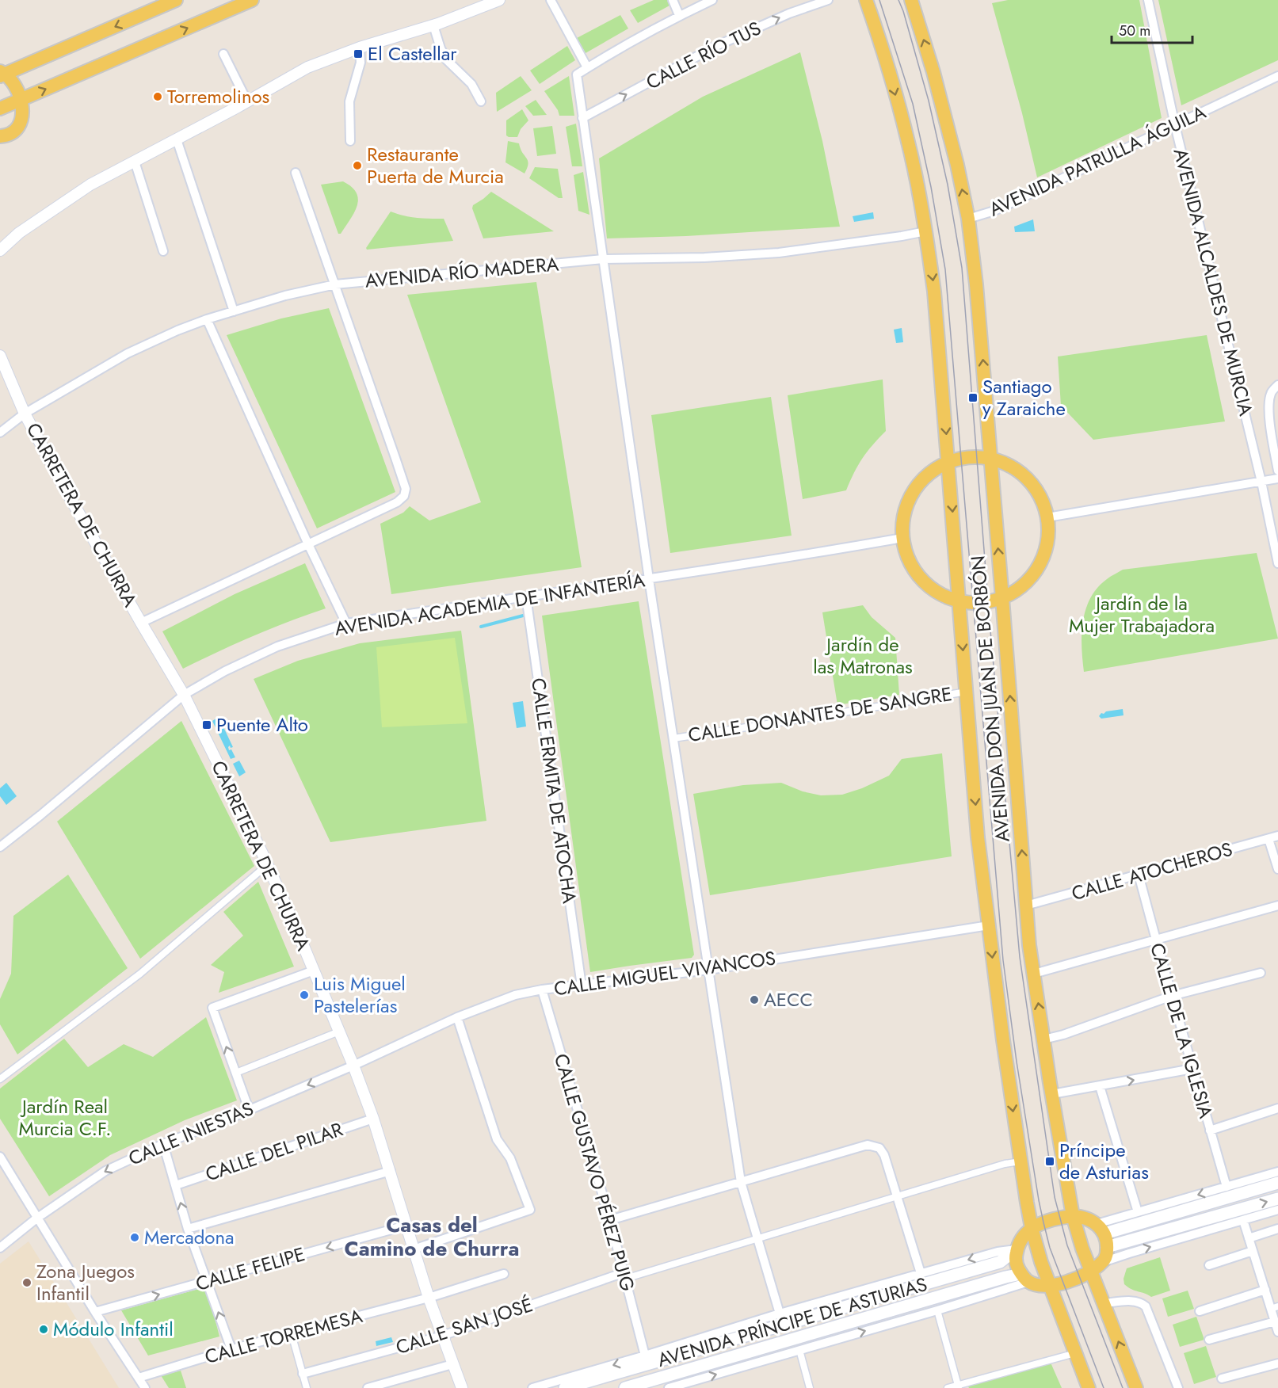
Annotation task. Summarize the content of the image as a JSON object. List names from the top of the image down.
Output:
{
  "streets": {
    "main road": ["AVENIDA DON JUAN DE BORBÓN", "AVENIDA PRÍNCIPE DE ASTURIAS"],
    "street": [
      "CALLE RÍO TUS",
      "AVENIDA PATRULLA ÁGUILA",
      "AVENIDA RÍO MADERA",
      "AVENIDA ALCALDES DE MURCIA",
      "CARRETERA DE CHURRA",
      "AVENIDA ACADEMIA DE INFANTERÍA",
      "CALLE DONANTES DE SANGRE",
      "CALLE ERMITA DE ATOCHA",
      "CALLE ATOCHEROS",
      "CALLE MIGUEL VIVANCOS",
      "CALLE DE LA IGLESIA",
      "CALLE INIESTAS",
      "CALLE DEL PILAR",
      "CALLE GUSTAVO PÉREZ PUIG",
      "CALLE FELIPE",
      "CALLE SAN JOSÉ",
      "CALLE TORREMESA"
    ]
  },
  "crossings": [
    ["AVENIDA PATRULLA ÁGUILA", "AVENIDA ALCALDES DE MURCIA"],
    ["AVENIDA PATRULLA ÁGUILA", "AVENIDA DON JUAN DE BORBÓN"],
    ["AVENIDA RÍO MADERA", "CARRETERA DE CHURRA"],
    ["AVENIDA RÍO MADERA", "AVENIDA DON JUAN DE BORBÓN"],
    ["CARRETERA DE CHURRA", "AVENIDA ACADEMIA DE INFANTERÍA"],
    ["CARRETERA DE CHURRA", "CALLE MIGUEL VIVANCOS"],
    ["CARRETERA DE CHURRA", "CALLE INIESTAS"],
    ["CARRETERA DE CHURRA", "CALLE DEL PILAR"],
    ["CARRETERA DE CHURRA", "CALLE FELIPE"],
    ["CARRETERA DE CHURRA", "CALLE SAN JOSÉ"],
    ["CARRETERA DE CHURRA", "CALLE TORREMESA"],
    ["AVENIDA ACADEMIA DE INFANTERÍA", "CALLE ERMITA DE ATOCHA"],
    ["AVENIDA DON JUAN DE BORBÓN", "CALLE DONANTES DE SANGRE"],
    ["AVENIDA DON JUAN DE BORBÓN", "CALLE ATOCHEROS"],
    ["AVENIDA DON JUAN DE BORBÓN", "CALLE MIGUEL VIVANCOS"],
    ["CALLE ERMITA DE ATOCHA", "CALLE MIGUEL VIVANCOS"],
    ["CALLE ATOCHEROS", "CALLE DE LA IGLESIA"],
    ["CALLE MIGUEL VIVANCOS", "CALLE INIESTAS"],
    ["CALLE MIGUEL VIVANCOS", "CALLE GUSTAVO PÉREZ PUIG"],
    ["CALLE GUSTAVO PÉREZ PUIG", "CALLE SAN JOSÉ"]
  ],
  "districts": ["Casas del Camino de Churra"],
  "parks": ["Jardín de la Mujer Trabajadora", "Jardín de las Matronas", "Jardín Real Murcia C.F."],
  "places": {
    "transit": [
      "El Castellar",
      "Santiago y Zaraiche",
      "Puente Alto",
      "Príncipe de Asturias"
    ],
    "other": [
      "Torremolinos",
      "Restaurante Puerta de Murcia",
      "Luis Miguel Pastelerías",
      "AECC",
      "Mercadona",
      "Zona Juegos Infantil",
      "Módulo Infantil"
    ]
  },
  "scale_bar": "50 m"
}
